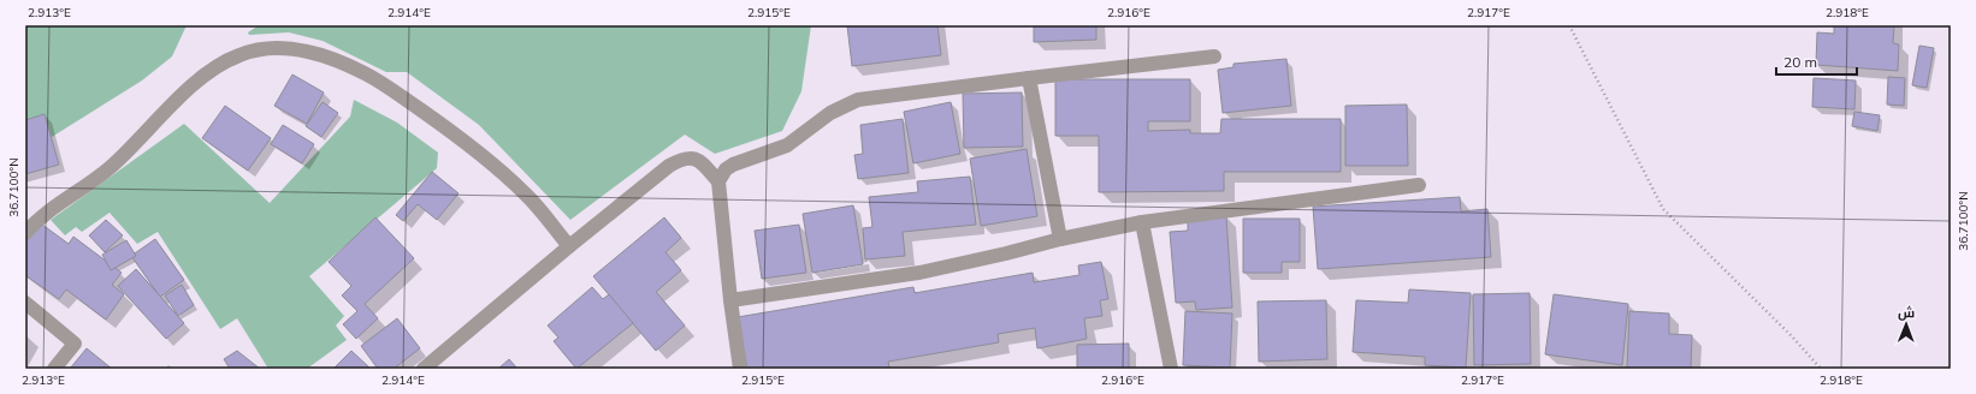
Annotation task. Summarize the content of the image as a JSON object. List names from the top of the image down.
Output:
{
  "scale_bar": "20 m",
  "north": "top",
  "coordinates": [
    "2.913°E",
    "2.914°E",
    "2.915°E",
    "2.916°E",
    "2.917°E",
    "2.918°E",
    "36.7100°N"
  ]
}
